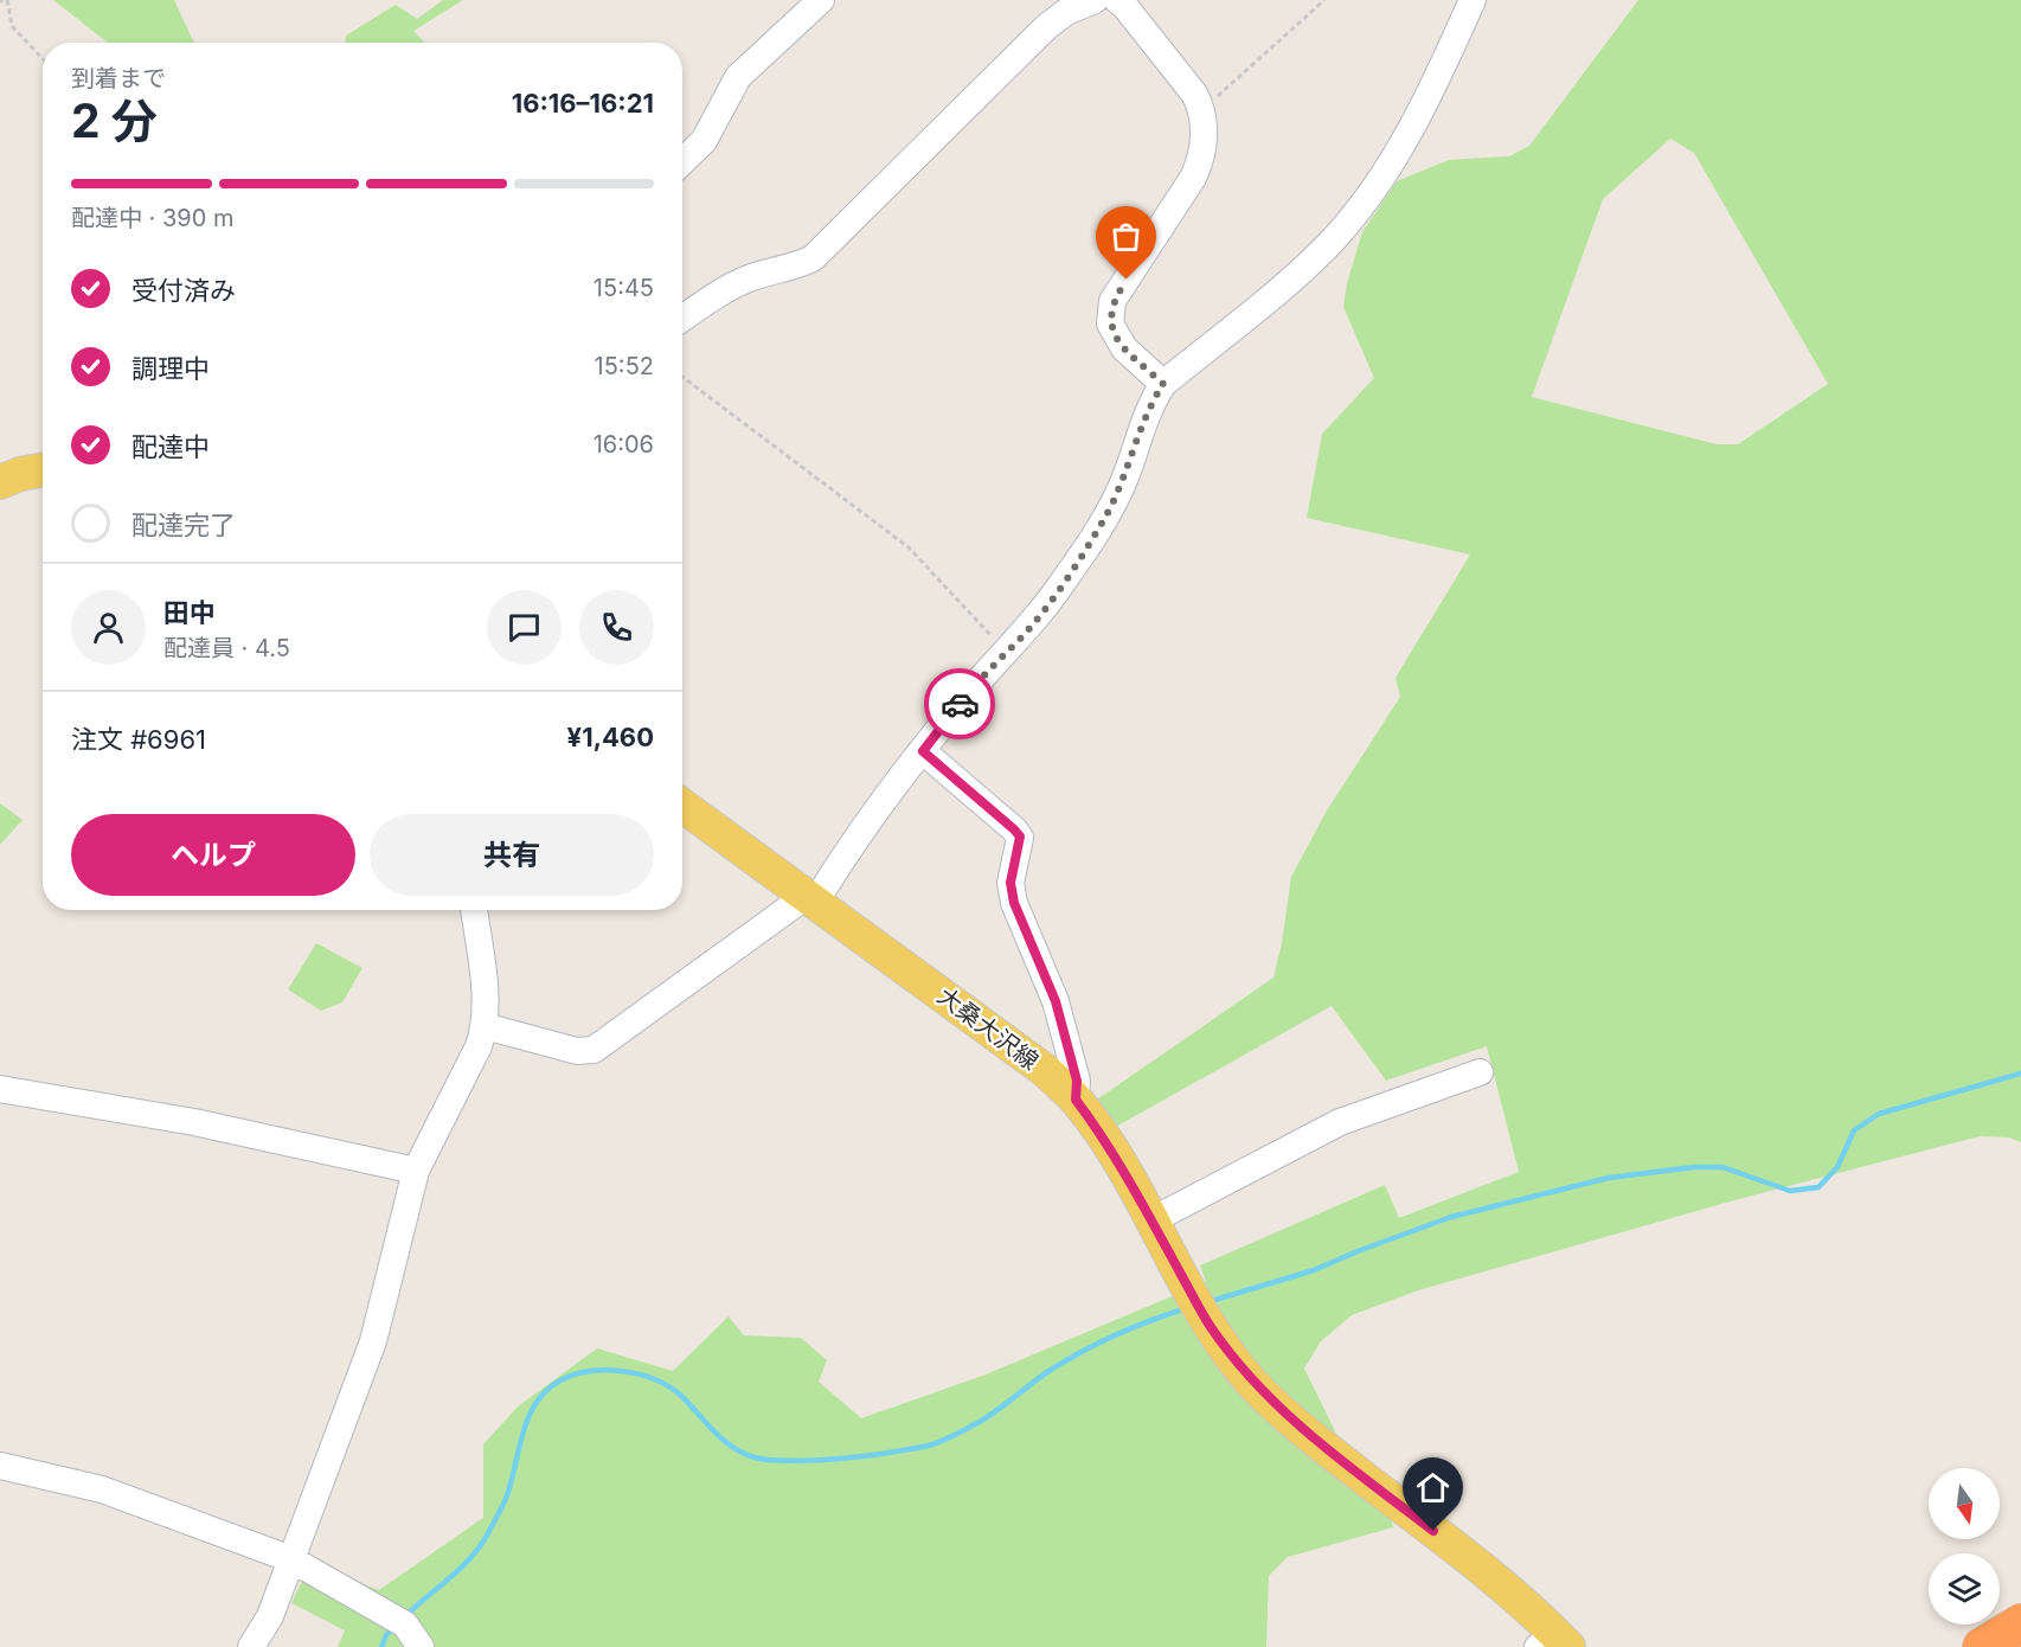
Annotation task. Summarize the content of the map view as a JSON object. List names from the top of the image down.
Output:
{
  "streets": {
    "main road": ["大桑大沢線"]
  },
  "north": "bottom",
  "page": {
    "heading": ["2 分", "到着まで", "16:16–16:21"],
    "panel": [
      "田中",
      "配達員 · 4.5",
      "注文 #6961",
      "¥1,460"
    ],
    "bar": "配達中 · 390 m",
    "list": [
      ["受付済み", "15:45"],
      ["調理中", "15:52"],
      ["配達中", "16:06"],
      "配達完了"
    ],
    "buttons": ["ヘルプ", "共有"]
  }
}
